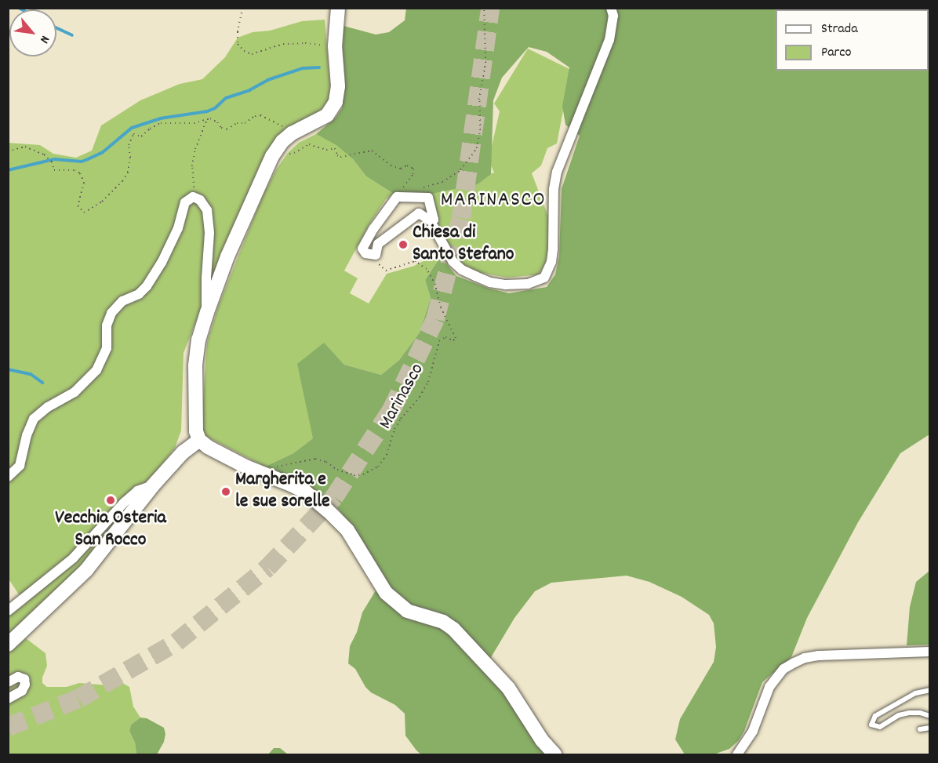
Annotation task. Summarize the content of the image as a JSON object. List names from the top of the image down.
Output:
{
  "streets": {
    "path": ["Marinasco"]
  },
  "districts": ["MARINASCO"],
  "places": ["Chiesa di Santo Stefano", "Margherita e le sue sorelle", "Vecchia Osteria San Rocco"],
  "legend": ["Strada", "Parco"],
  "north": "bottom right"
}
